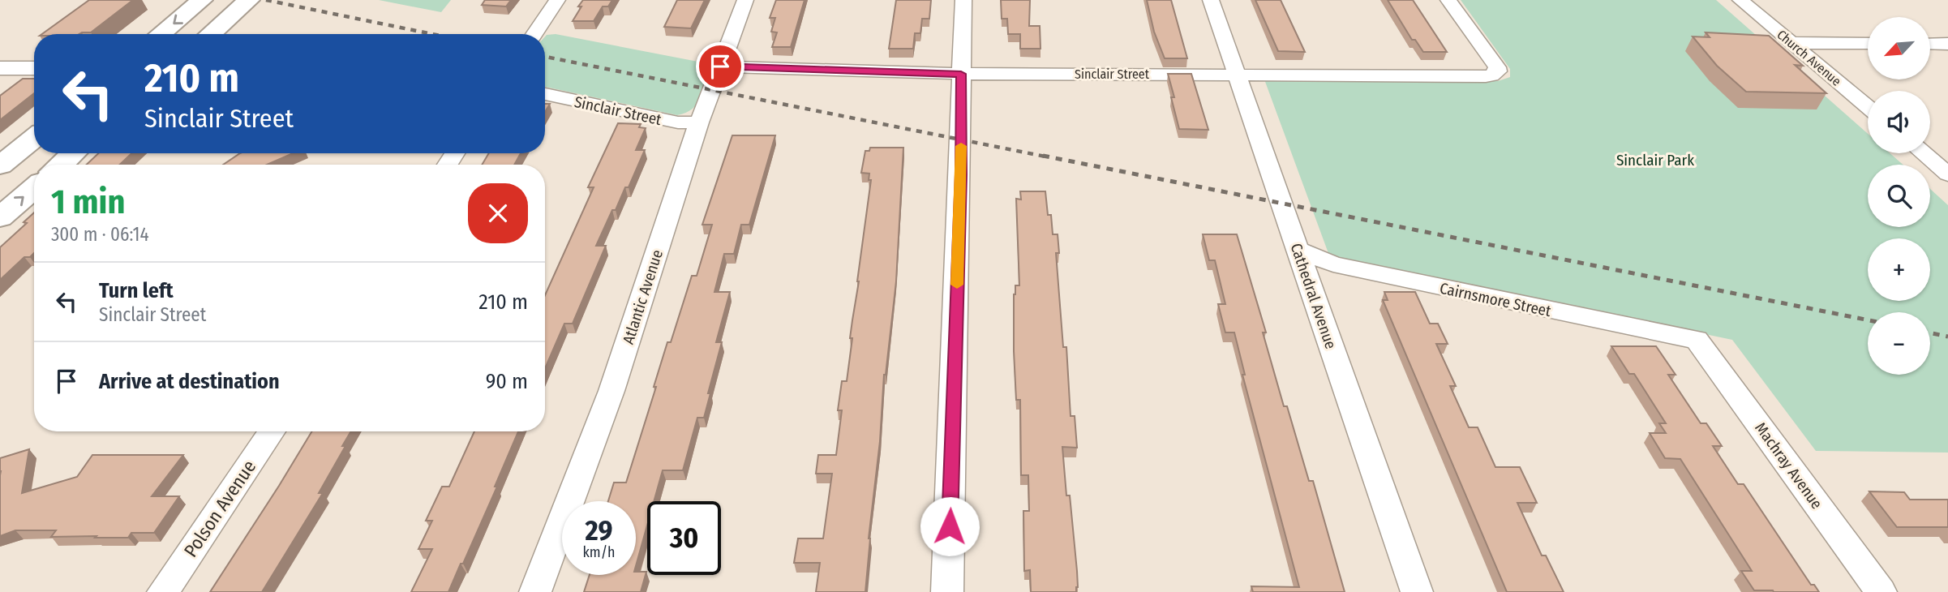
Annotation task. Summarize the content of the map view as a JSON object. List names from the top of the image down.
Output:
{
  "streets": {
    "street": [
      "Church Avenue",
      "Sinclair Street",
      "Cathedral Avenue",
      "Atlantic Avenue",
      "Cairnsmore Street",
      "Machray Avenue",
      "Polson Avenue"
    ]
  },
  "crossings": [
    ["Sinclair Street", "Cathedral Avenue"],
    ["Sinclair Street", "Atlantic Avenue"],
    ["Cathedral Avenue", "Cairnsmore Street"],
    ["Cairnsmore Street", "Machray Avenue"]
  ],
  "parks": ["Sinclair Park"],
  "north": "bottom left",
  "page": {
    "map_buttons": ["+", "−"],
    "turn": ["210 m", "Sinclair Street"],
    "heading": ["1 min", "300 m · 06:14"],
    "list": [
      {
        "name": "Turn left",
        "note": "Sinclair Street",
        "value": "210 m"
      },
      {
        "name": "Arrive at destination",
        "value": "90 m"
      }
    ],
    "speed": "29 km/h",
    "limit": "30"
  }
}
